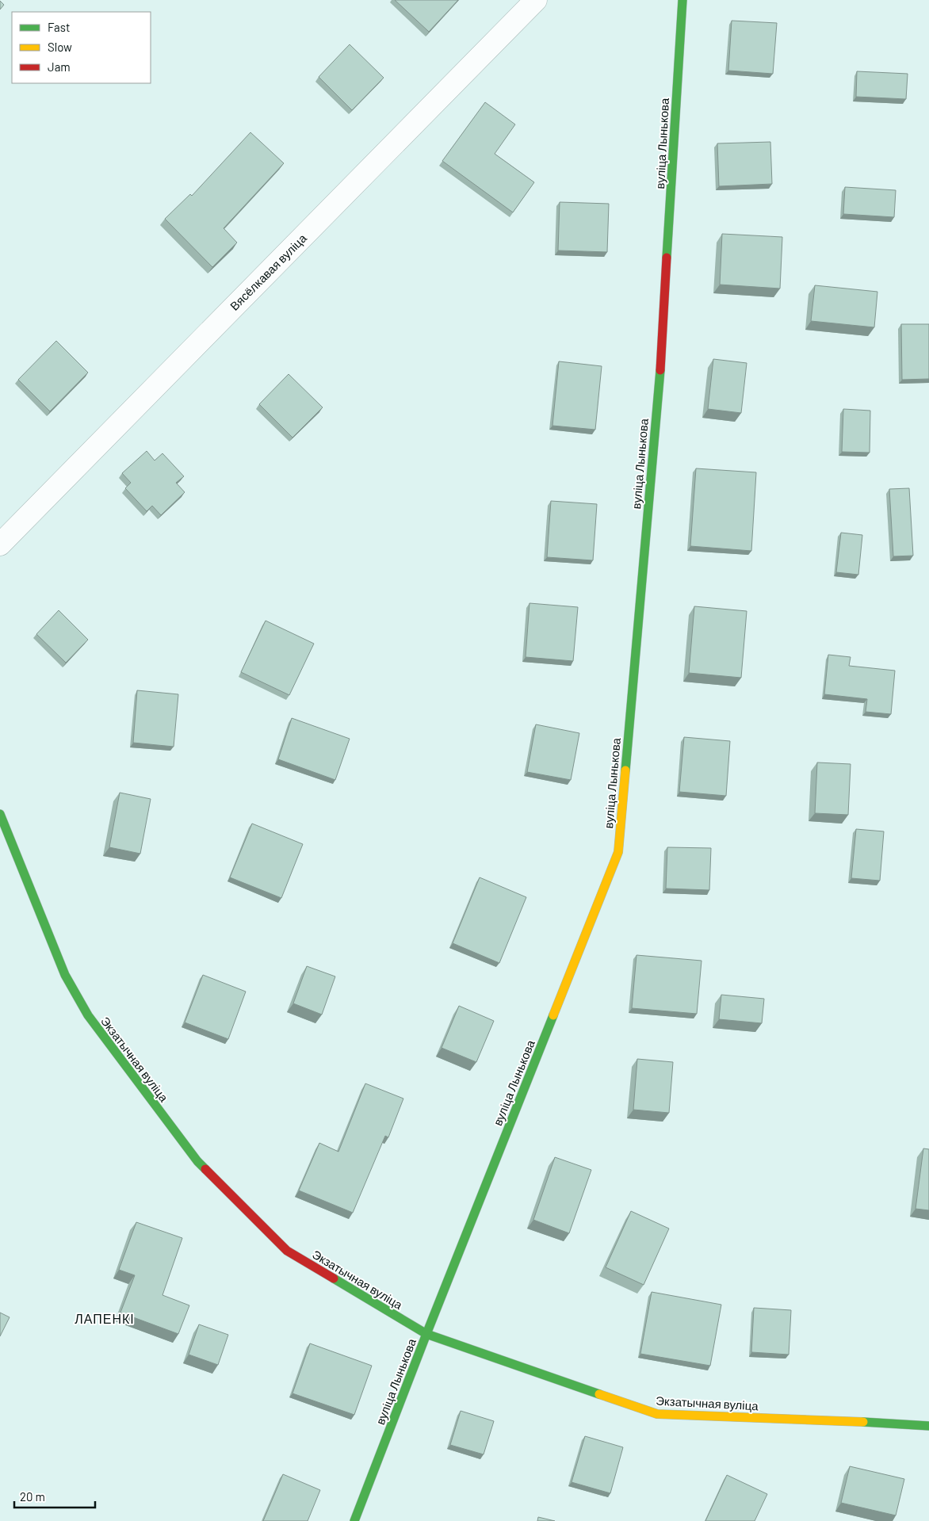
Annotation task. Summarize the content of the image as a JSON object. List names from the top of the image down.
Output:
{
  "streets": {
    "street": ["вуліца Лынькова", "Вясёлкавая вуліца", "Экзатычная вуліца"]
  },
  "crossings": [
    ["вуліца Лынькова", "Экзатычная вуліца"]
  ],
  "districts": ["ЛАПЕНКІ"],
  "legend": ["Fast", "Slow", "Jam"],
  "scale_bar": "20 m"
}
